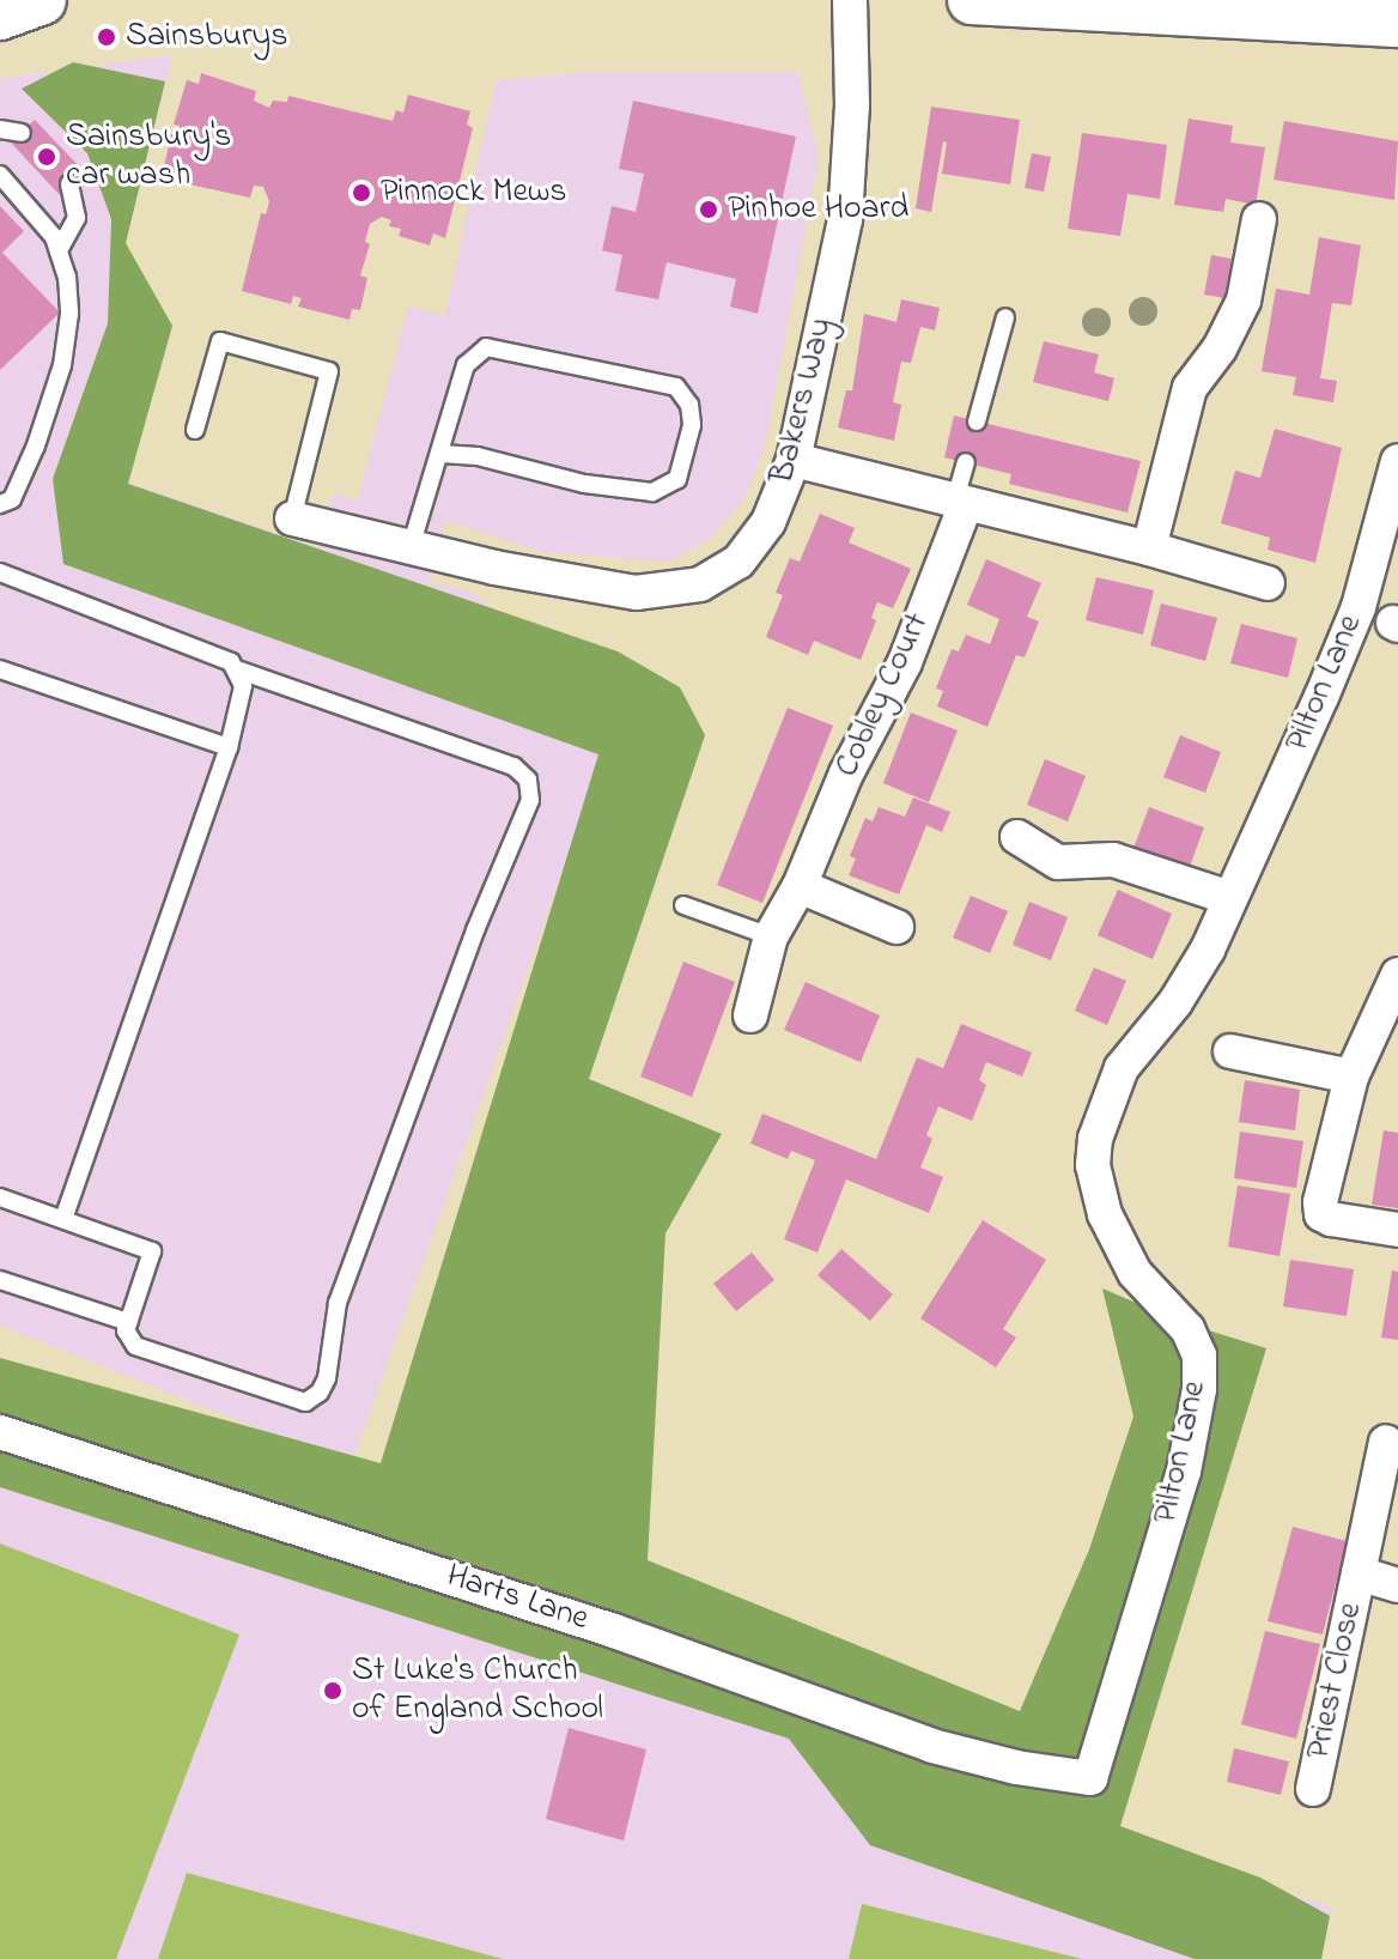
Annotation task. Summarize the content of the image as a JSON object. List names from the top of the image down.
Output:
{
  "streets": {
    "street": [
      "Bakers Way",
      "Pilton Lane",
      "Cobley Court",
      "Harts Lane",
      "Priest Close"
    ]
  },
  "crossings": [
    ["Pilton Lane", "Harts Lane"]
  ],
  "places": [
    "Sainsburys",
    "Sainsbury's car wash",
    "Pinnock Mews",
    "Pinhoe Hoard",
    "St Luke's Church of England School"
  ]
}
